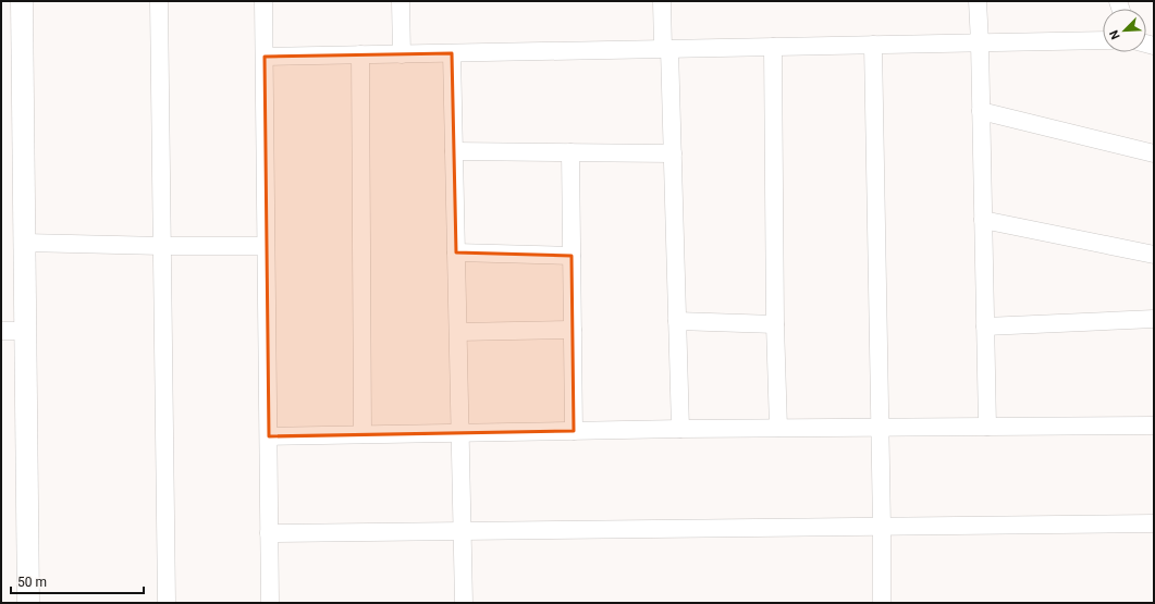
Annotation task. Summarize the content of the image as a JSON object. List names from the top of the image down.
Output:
{
  "scale_bar": "50 m",
  "north": "bottom left"
}
